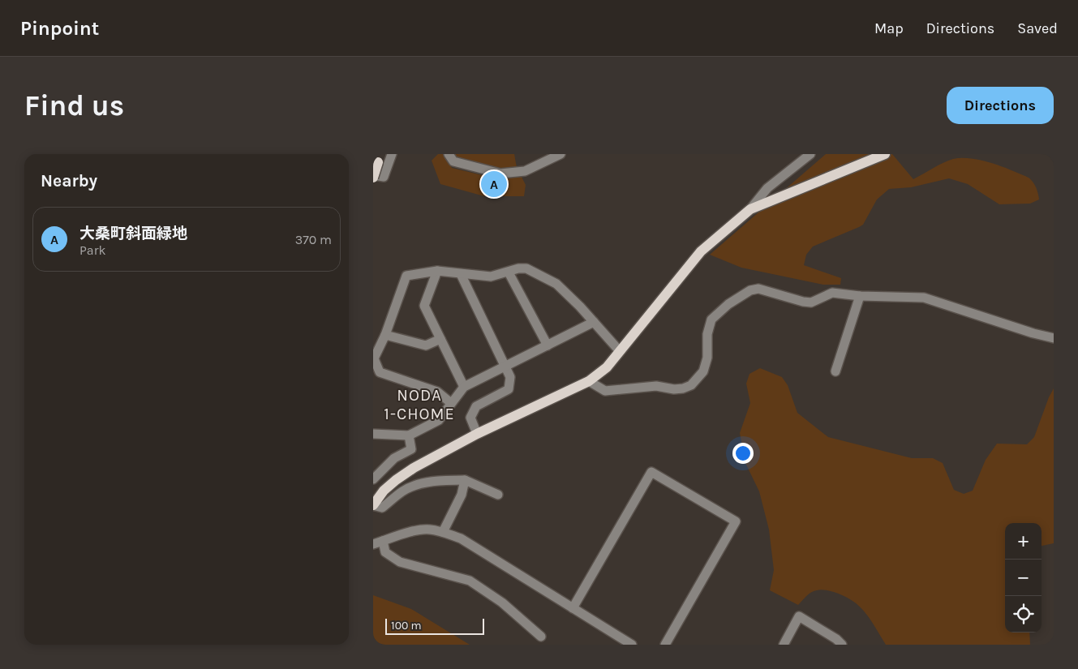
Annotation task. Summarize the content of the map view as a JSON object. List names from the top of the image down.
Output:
{
  "districts": ["NODA 1-CHOME"],
  "scale_bar": "100 m",
  "page": {
    "header": "Pinpoint",
    "nav": ["Map", "Directions", "Saved"],
    "buttons": "Directions",
    "title": "Find us",
    "heading": "Nearby",
    "pins": "A",
    "list": [
      {
        "mark": "A",
        "name": "大桑町斜面緑地",
        "note": "Park",
        "value": "370 m"
      }
    ],
    "map_buttons": ["+", "−"],
    "scale": "100 m"
  }
}
